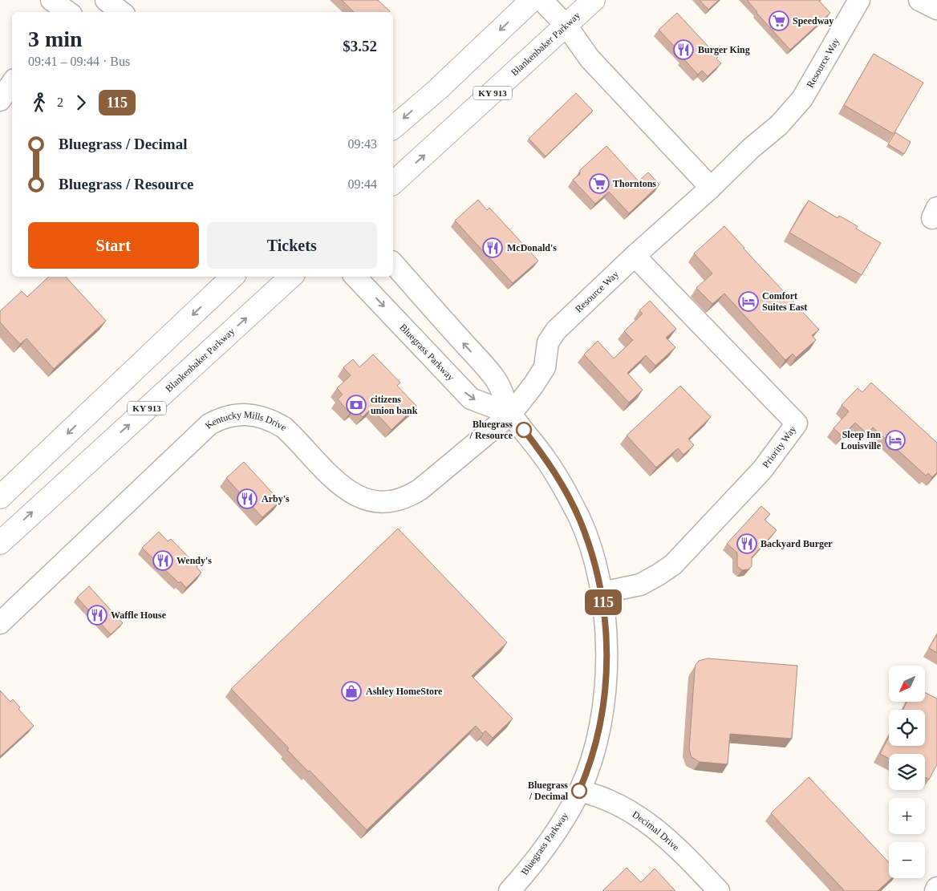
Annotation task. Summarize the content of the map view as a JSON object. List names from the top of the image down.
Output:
{
  "streets": {
    "main road": ["Blankenbaker Parkway", "KY 913"],
    "street": [
      "Resource Way",
      "Bluegrass Parkway",
      "Kentucky Mills Drive",
      "Priority Way",
      "Decimal Drive"
    ]
  },
  "crossings": [
    ["Resource Way", "Bluegrass Parkway"],
    ["Resource Way", "Kentucky Mills Drive"],
    ["Resource Way", "Priority Way"],
    ["Bluegrass Parkway", "Kentucky Mills Drive"],
    ["Bluegrass Parkway", "Priority Way"],
    ["Bluegrass Parkway", "Decimal Drive"]
  ],
  "places": {
    "supermarket": ["Speedway", "Thorntons"],
    "restaurant": [
      "Burger King",
      "McDonald's",
      "Arby's",
      "Backyard Burger",
      "Wendy's",
      "Waffle House"
    ],
    "hotel": ["Comfort Suites East", "Sleep Inn Louisville"],
    "bank": ["citizens union bank"],
    "other": ["Bluegrass / Resource", "Bluegrass / Decimal"],
    "shop": ["Ashley HomeStore"]
  },
  "lines": ["bus line 115"],
  "north": "bottom left",
  "page": {
    "on_map": "115",
    "heading": ["3 min", "09:41 – 09:44 · Bus", "$3.52"],
    "legs": ["2", "115"],
    "list": [
      {
        "name": "Bluegrass / Decimal",
        "value": "09:43"
      },
      {
        "name": "Bluegrass / Resource",
        "value": "09:44"
      }
    ],
    "buttons": ["Start", "Tickets"],
    "map_buttons": ["+", "−"]
  }
}
